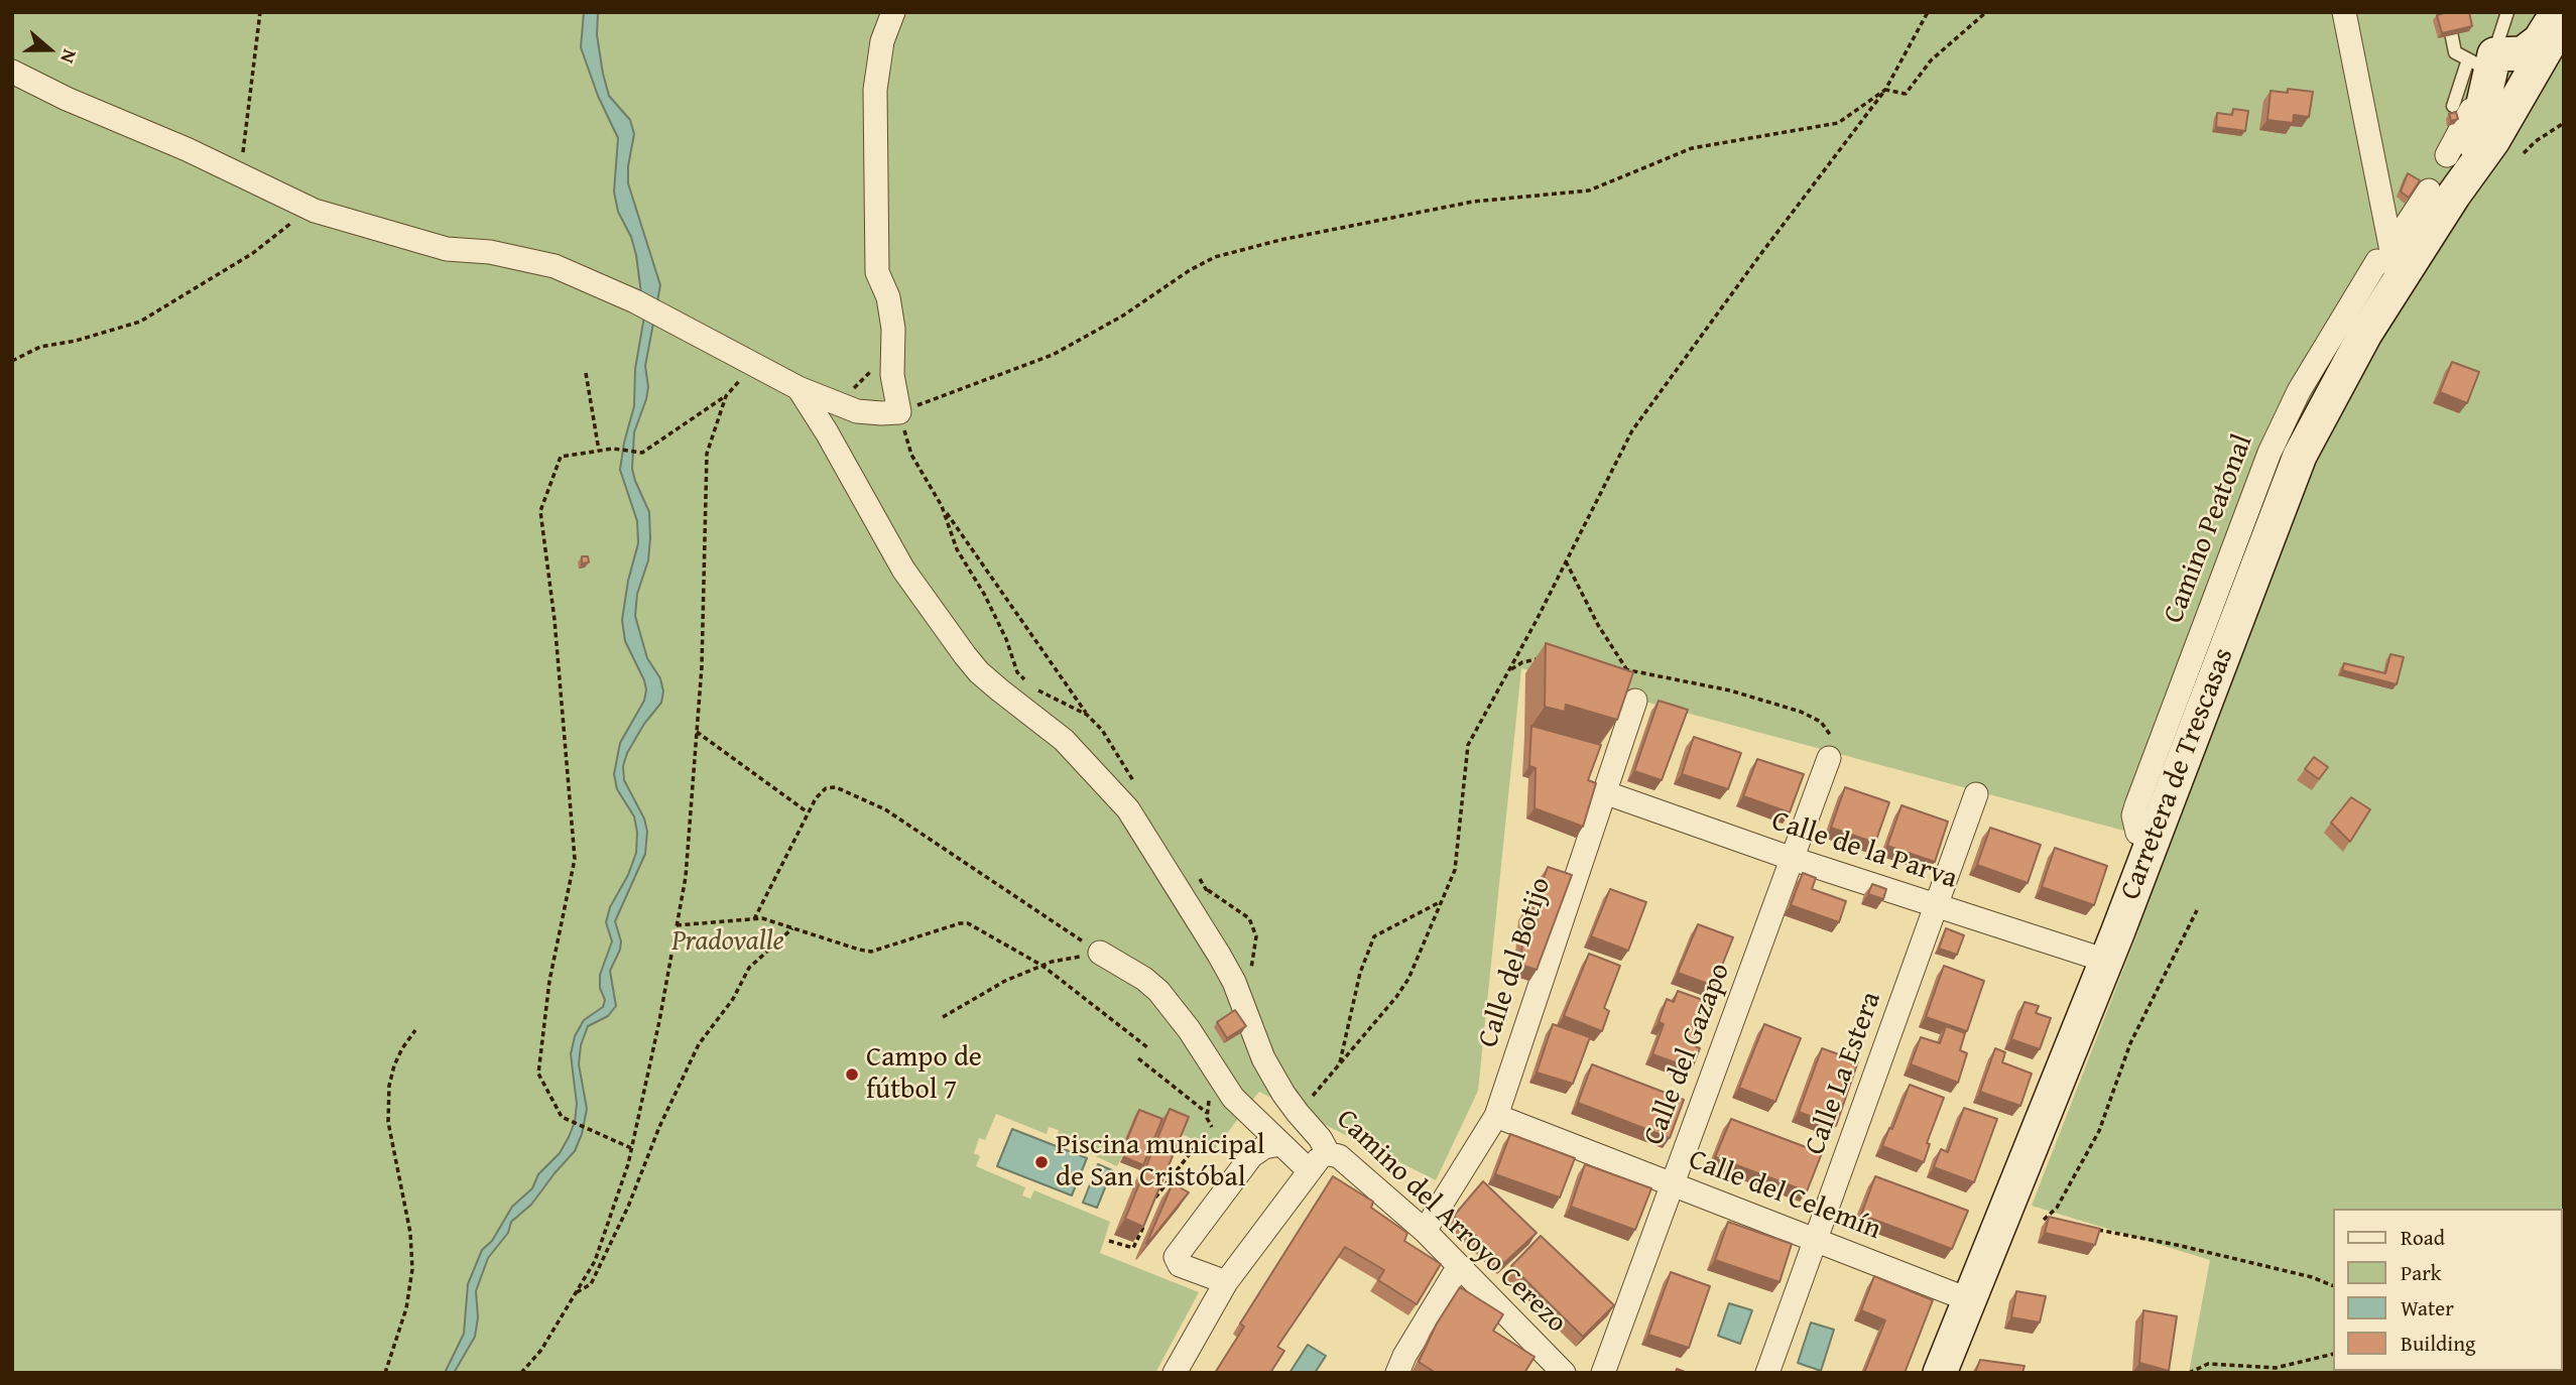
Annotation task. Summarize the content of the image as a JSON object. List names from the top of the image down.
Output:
{
  "streets": {
    "street": [
      "Camino Peatonal",
      "Carretera de Trescasas",
      "Calle de la Parva",
      "Calle del Botijo",
      "Calle del Gazapo",
      "Calle La Estera",
      "Calle del Celemín",
      "Camino del Arroyo Cerezo"
    ]
  },
  "crossings": [
    ["Camino Peatonal", "Carretera de Trescasas"],
    ["Carretera de Trescasas", "Calle de la Parva"],
    ["Carretera de Trescasas", "Calle del Celemín"],
    ["Calle de la Parva", "Calle del Botijo"],
    ["Calle de la Parva", "Calle del Gazapo"],
    ["Calle de la Parva", "Calle La Estera"],
    ["Calle del Botijo", "Calle del Celemín"],
    ["Calle del Botijo", "Camino del Arroyo Cerezo"],
    ["Calle del Gazapo", "Calle del Celemín"],
    ["Calle La Estera", "Calle del Celemín"]
  ],
  "parks": ["Pradovalle"],
  "places": ["Campo de fútbol 7", "Piscina municipal de San Cristóbal"],
  "legend": [
    "Road",
    "Park",
    "Water",
    "Building"
  ],
  "north": "right"
}
